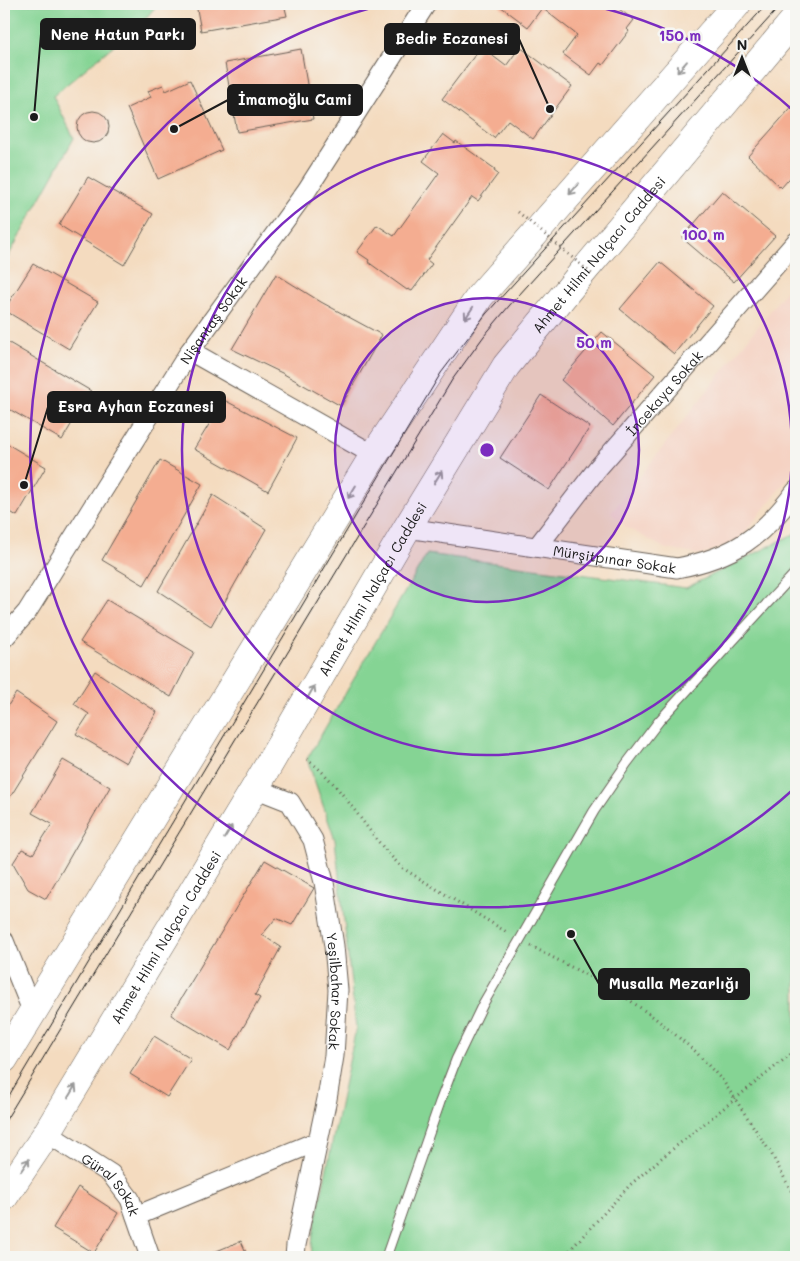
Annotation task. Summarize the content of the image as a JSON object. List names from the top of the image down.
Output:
{
  "streets": {
    "main road": ["Ahmet Hilmi Nalçacı Caddesi"],
    "street": [
      "Nişantaş Sokak",
      "İncekaya Sokak",
      "Mürşitpınar Sokak",
      "Yeşilbahar Sokak",
      "Güral Sokak"
    ]
  },
  "crossings": [
    ["Ahmet Hilmi Nalçacı Caddesi", "Mürşitpınar Sokak"],
    ["Ahmet Hilmi Nalçacı Caddesi", "Yeşilbahar Sokak"],
    ["Ahmet Hilmi Nalçacı Caddesi", "Güral Sokak"],
    ["İncekaya Sokak", "Mürşitpınar Sokak"]
  ],
  "places": [
    "Bedir Eczanesi",
    "Nene Hatun Parkı",
    "İmamoğlu Cami",
    "Esra Ayhan Eczanesi",
    "Musalla Mezarlığı"
  ],
  "north": "top",
  "rings": ["150 m", "100 m", "50 m"]
}
